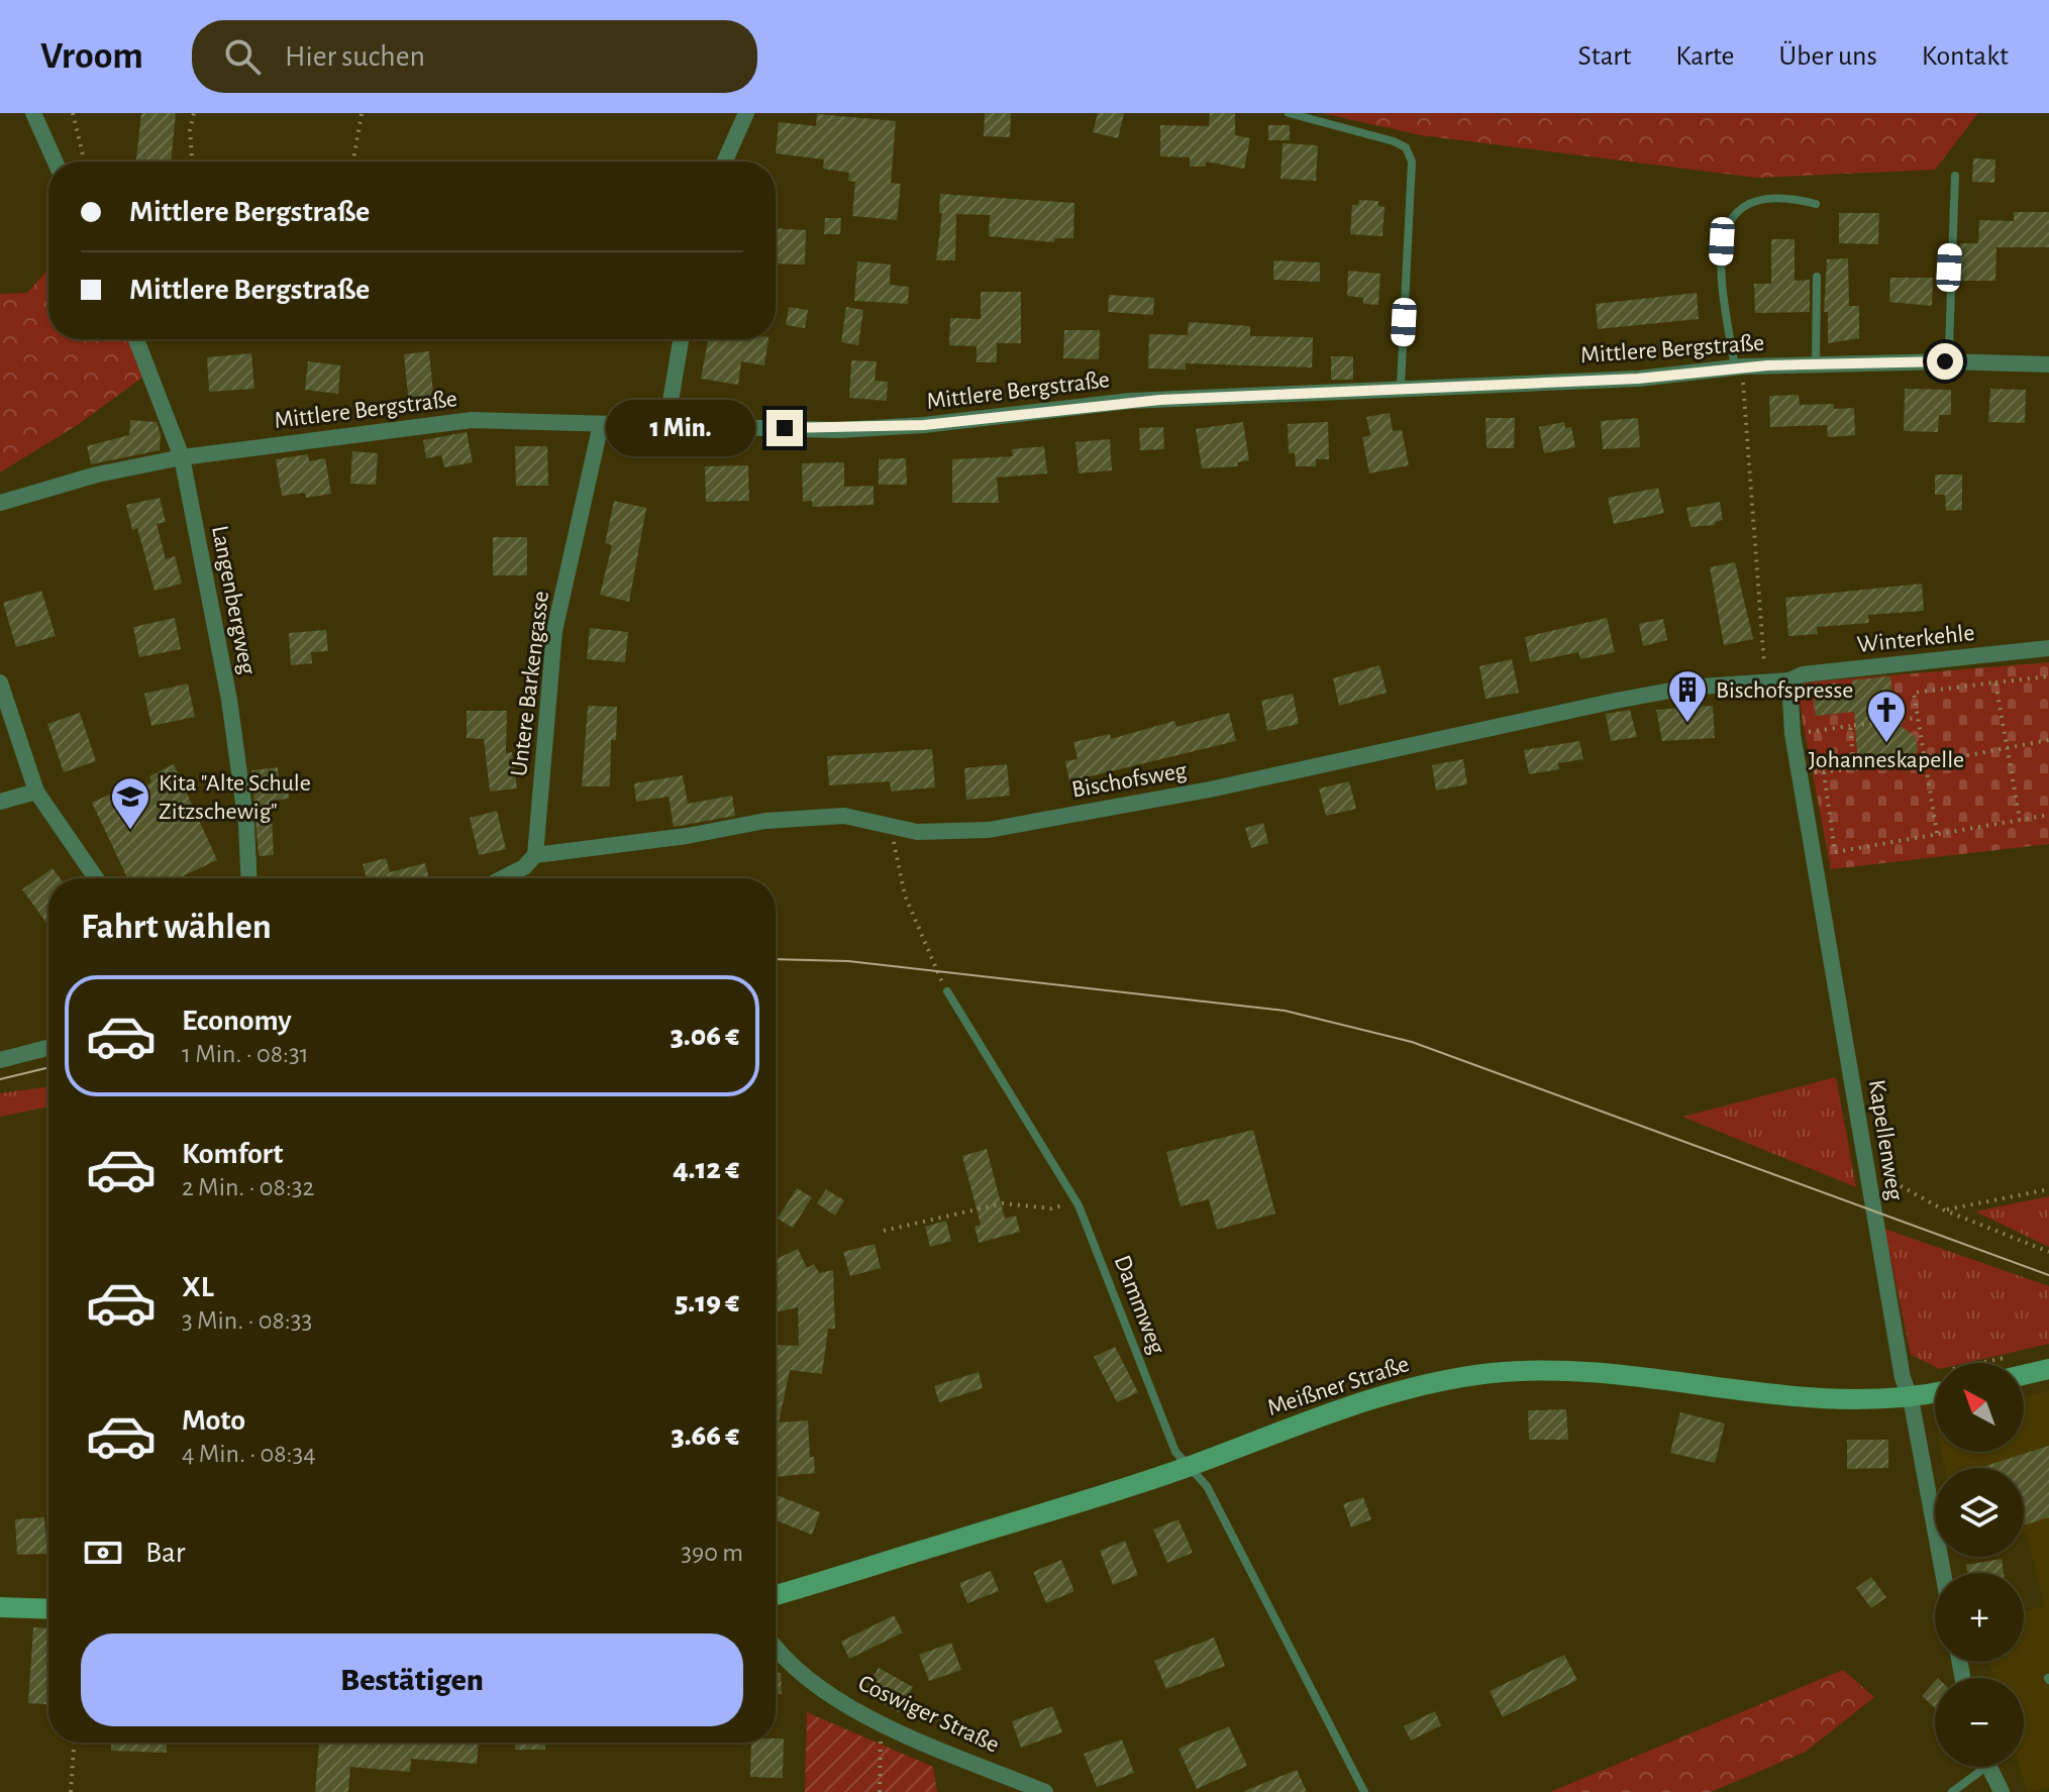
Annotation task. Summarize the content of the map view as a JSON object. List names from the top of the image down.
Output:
{
  "streets": {
    "main road": ["Meißner Straße"],
    "street": [
      "Mittlere Bergstraße",
      "Langenbergweg",
      "Winterkehle",
      "Untere Barkengasse",
      "Bischofsweg",
      "Kapellenweg",
      "Coswiger Straße"
    ],
    "lane": ["Dammweg"]
  },
  "crossings": [
    ["Mittlere Bergstraße", "Langenbergweg"],
    ["Mittlere Bergstraße", "Untere Barkengasse"],
    ["Winterkehle", "Bischofsweg"],
    ["Winterkehle", "Kapellenweg"],
    ["Untere Barkengasse", "Bischofsweg"],
    ["Bischofsweg", "Kapellenweg"],
    ["Kapellenweg", "Meißner Straße"],
    ["Dammweg", "Meißner Straße"]
  ],
  "places": {
    "building": ["Bischofspresse"],
    "church": ["Johanneskapelle"],
    "school or university": ["Kita \"Alte Schule Zitzschewig\""]
  },
  "north": "top left",
  "page": {
    "header": "Vroom",
    "search": "Hier suchen",
    "nav": [
      "Start",
      "Karte",
      "Über uns",
      "Kontakt"
    ],
    "banner": ["Mittlere Bergstraße", "Mittlere Bergstraße"],
    "bubble": "1 Min.",
    "heading": "Fahrt wählen",
    "list": [
      {
        "name": "Economy",
        "note": "1 Min. · 08:31",
        "value": "3.06 €"
      },
      {
        "name": "Komfort",
        "note": "2 Min. · 08:32",
        "value": "4.12 €"
      },
      {
        "name": "XL",
        "note": "3 Min. · 08:33",
        "value": "5.19 €"
      },
      {
        "name": "Moto",
        "note": "4 Min. · 08:34",
        "value": "3.66 €"
      }
    ],
    "map_buttons": ["+", "−"],
    "pay": ["Bar", "390 m"],
    "buttons": "Bestätigen"
  }
}
